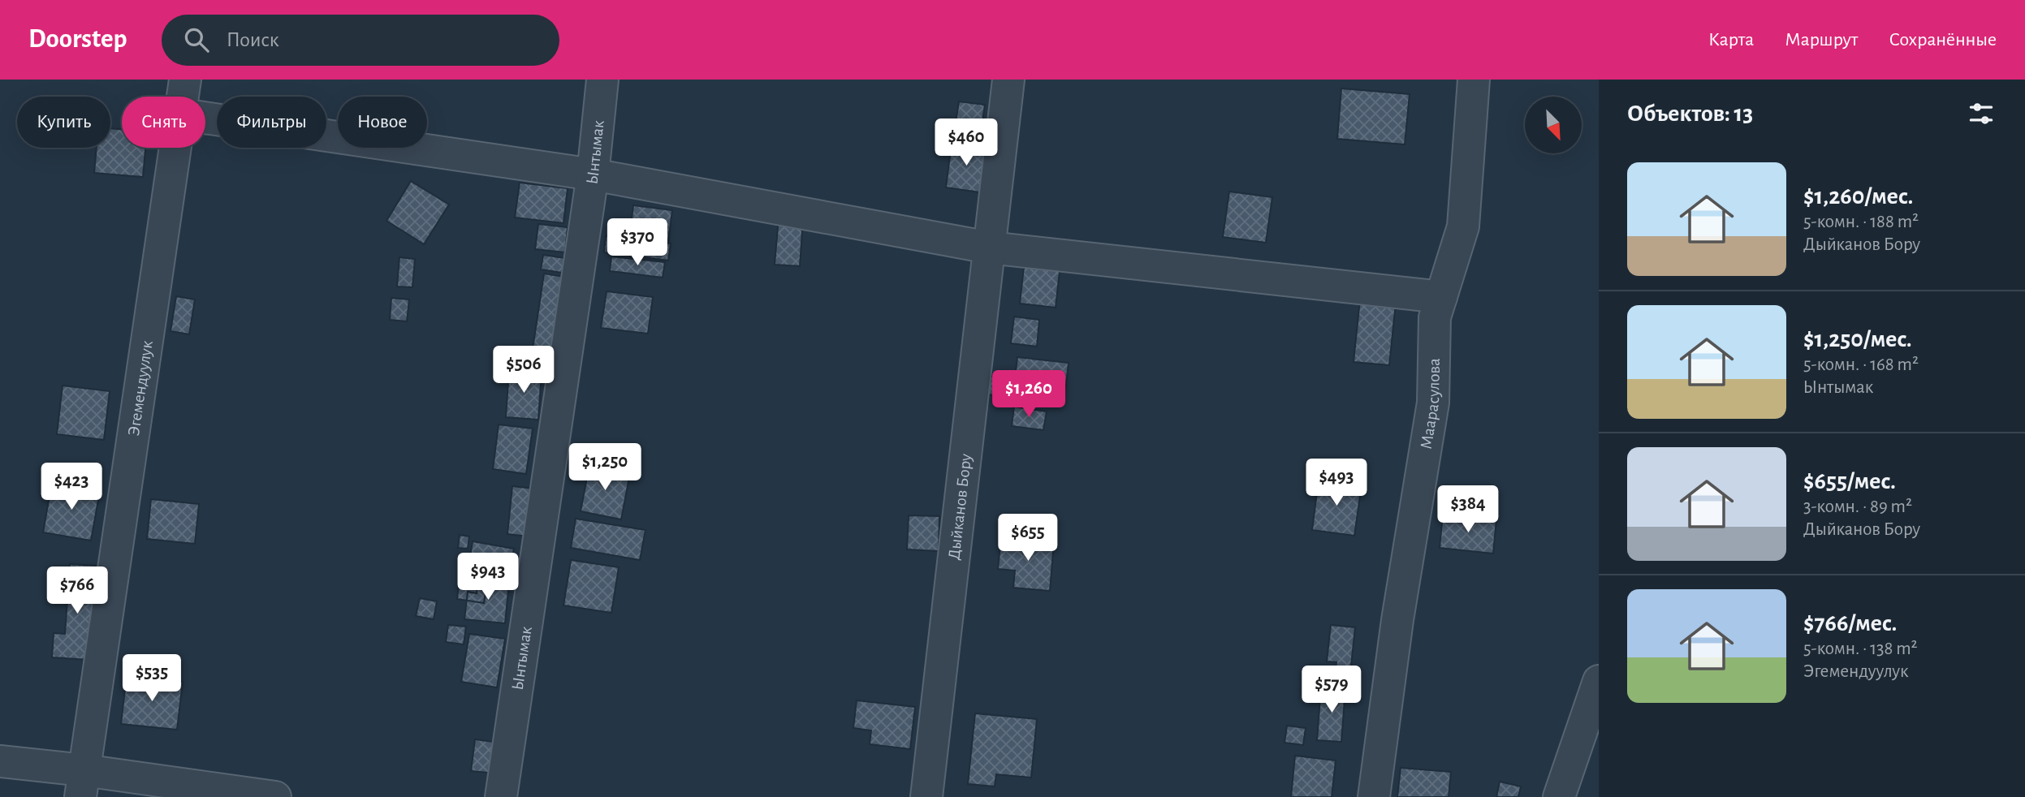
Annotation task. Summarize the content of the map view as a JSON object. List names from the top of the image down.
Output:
{
  "streets": {
    "street": [
      "Ынтымак",
      "Эгемендуулук",
      "Маарасулова",
      "Дыйканов Бору"
    ]
  },
  "north": "bottom right",
  "page": {
    "header": "Doorstep",
    "search": "Поиск",
    "nav": ["Карта", "Маршрут", "Сохранённые"],
    "heading": "Объектов: 13",
    "chip": [
      "Купить",
      "Снять",
      "Фильтры",
      "Новое"
    ],
    "price": [
      "$460",
      "$370",
      "$506",
      "$1,260",
      "$1,250",
      "$493",
      "$423",
      "$384",
      "$655",
      "$943",
      "$766",
      "$535",
      "$579"
    ],
    "list": [
      {
        "name": "$1,260/мес.",
        "note": "5-комн. · 188 m² · Дыйканов Бору"
      },
      {
        "name": "$1,250/мес.",
        "note": "5-комн. · 168 m² · Ынтымак"
      },
      {
        "name": "$655/мес.",
        "note": "3-комн. · 89 m² · Дыйканов Бору"
      },
      {
        "name": "$766/мес.",
        "note": "5-комн. · 138 m² · Эгемендуулук"
      }
    ]
  }
}
